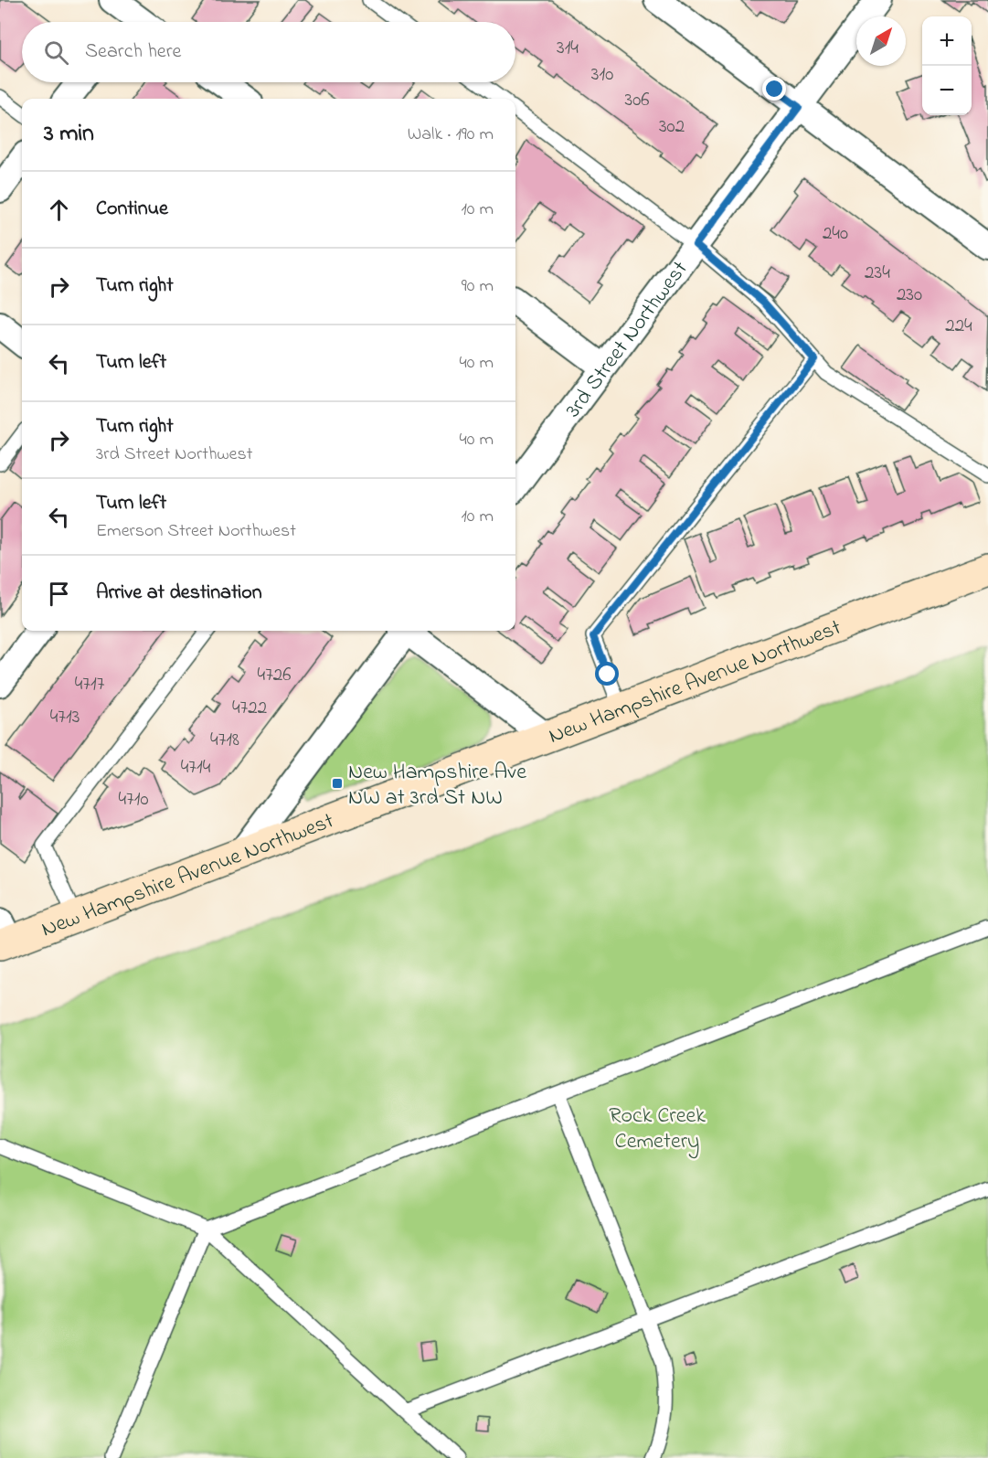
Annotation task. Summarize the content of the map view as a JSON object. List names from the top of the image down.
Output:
{
  "streets": {
    "main road": ["New Hampshire Avenue Northwest"],
    "street": ["3rd Street Northwest"]
  },
  "parks": ["Rock Creek Cemetery"],
  "places": {
    "transit": ["New Hampshire Ave NW at 3rd St NW"]
  },
  "house_numbers": [
    "314",
    "310",
    "306",
    "302",
    "240",
    "234",
    "230",
    "224",
    "4726",
    "4717",
    "4722",
    "4713",
    "4718",
    "4714",
    "4710"
  ],
  "north": "top right",
  "page": {
    "map_buttons": ["+", "−"],
    "search": "Search here",
    "heading": ["3 min", "Walk · 190 m"],
    "list": [
      ["Continue", "10 m"],
      ["Turn right", "90 m"],
      ["Turn left", "40 m"],
      ["Turn right", "3rd Street Northwest", "40 m"],
      ["Turn left", "Emerson Street Northwest", "10 m"],
      "Arrive at destination"
    ]
  }
}
